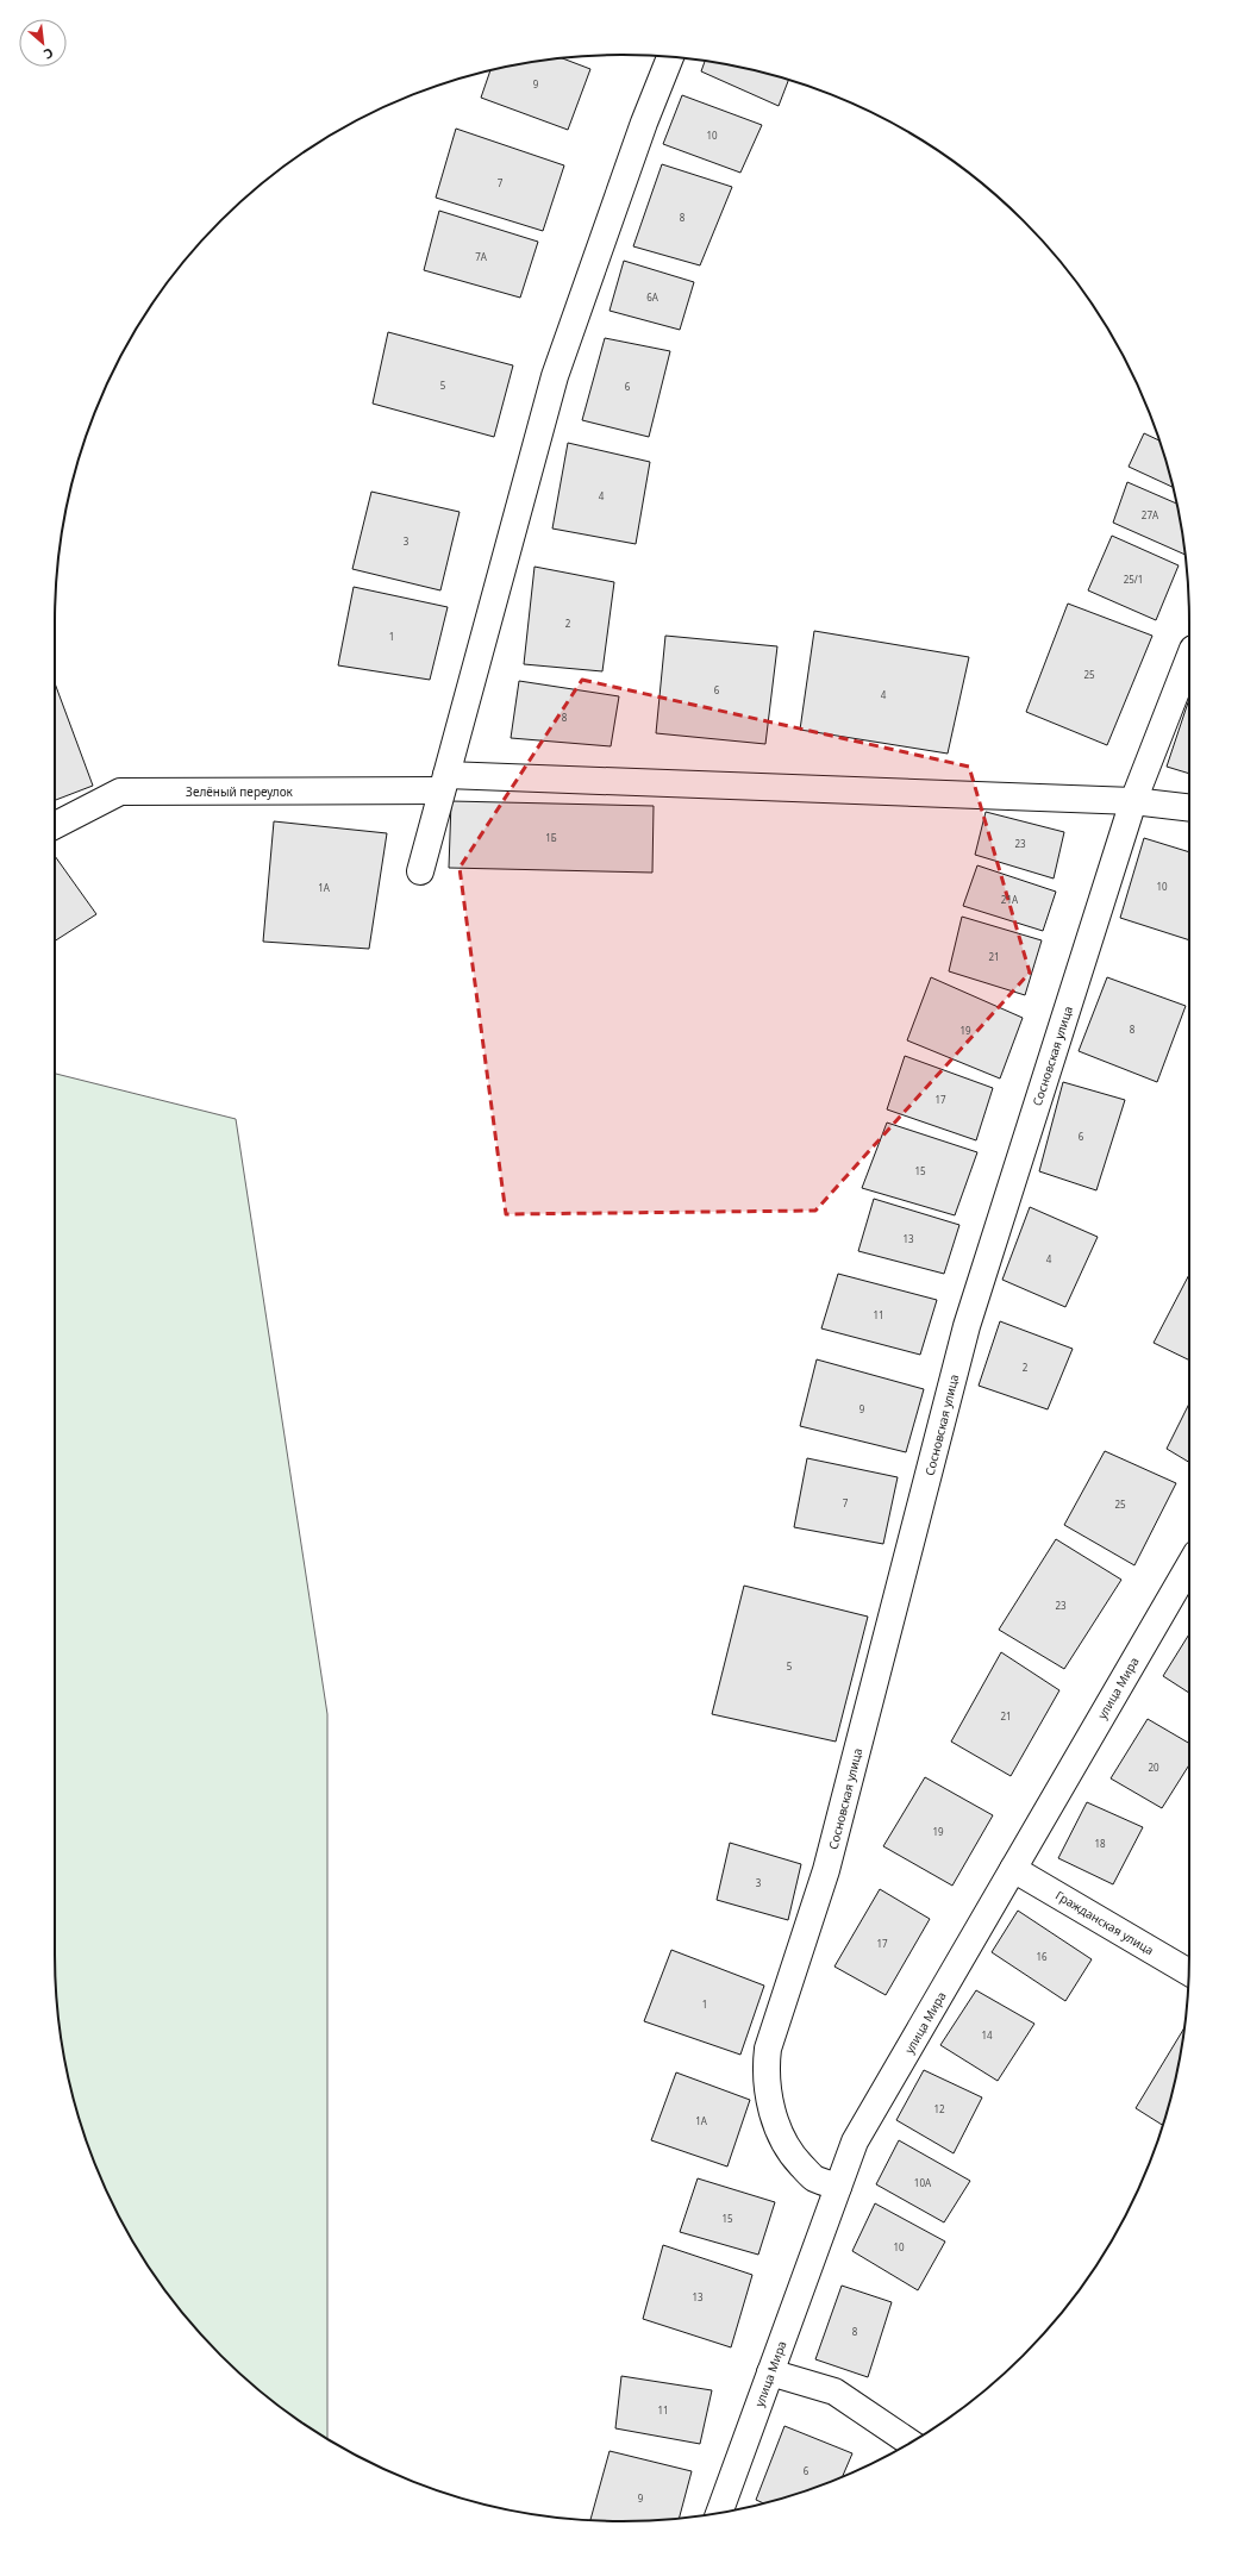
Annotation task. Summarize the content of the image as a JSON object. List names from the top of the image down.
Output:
{
  "streets": {
    "street": [
      "Зелёный переулок",
      "Сосновская улица",
      "улица Мира",
      "Гражданская улица"
    ]
  },
  "crossings": [
    ["Зелёный переулок", "Сосновская улица"],
    ["Сосновская улица", "улица Мира"],
    ["улица Мира", "Гражданская улица"]
  ],
  "house_numbers": [
    "9",
    "10",
    "7",
    "8",
    "7А",
    "6А",
    "5",
    "6",
    "4",
    "27А",
    "3",
    "25/1",
    "2",
    "1",
    "25",
    "6",
    "4",
    "8",
    "1Б",
    "23",
    "10",
    "1А",
    "21А",
    "21",
    "8",
    "19",
    "17",
    "6",
    "15",
    "13",
    "4",
    "11",
    "2",
    "9",
    "7",
    "25",
    "23",
    "5",
    "21",
    "20",
    "19",
    "18",
    "3",
    "17",
    "16",
    "1",
    "14",
    "12",
    "1А",
    "10А",
    "15",
    "10",
    "13",
    "8",
    "11",
    "6",
    "9"
  ],
  "north": "bottom right"
}
